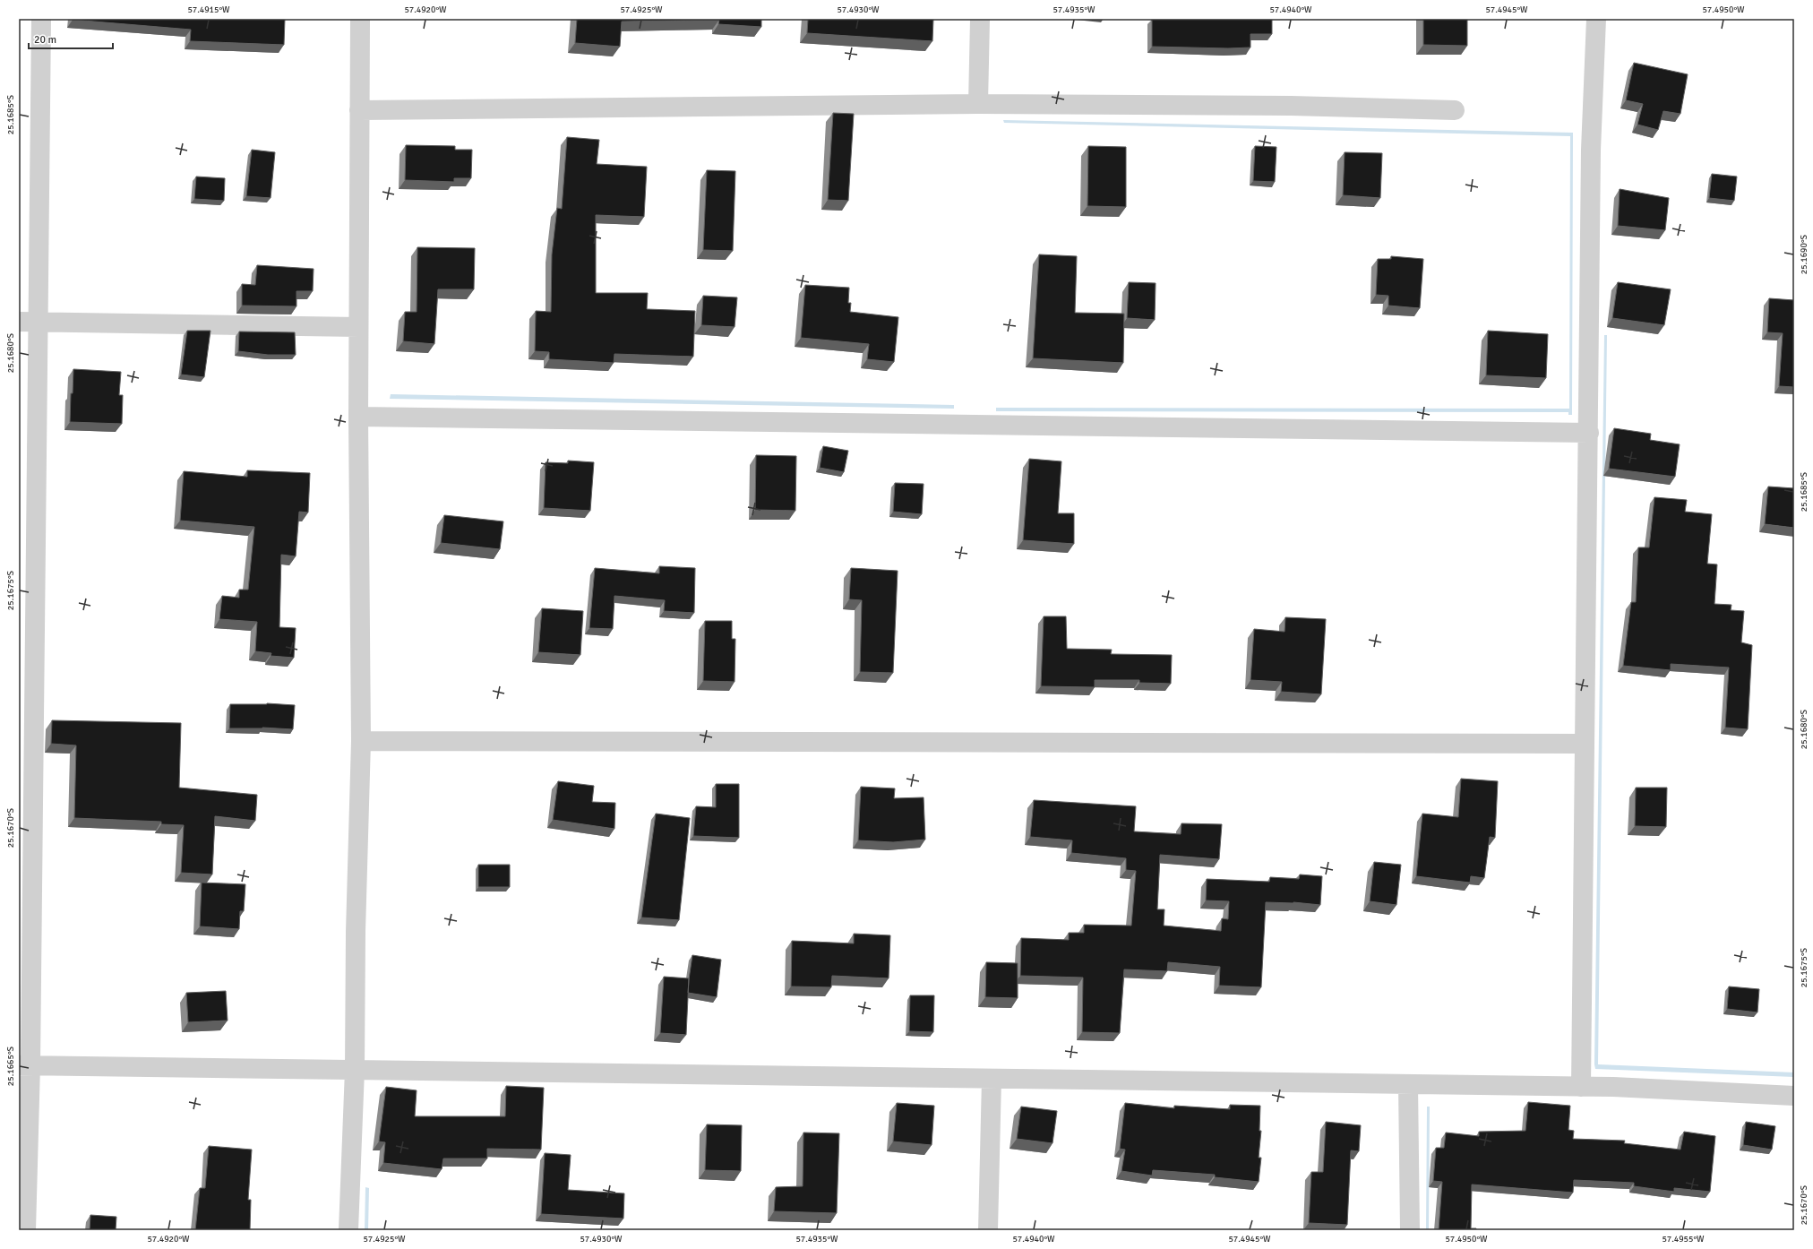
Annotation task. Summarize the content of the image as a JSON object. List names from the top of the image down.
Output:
{
  "scale_bar": "20 m",
  "coordinates": [
    "57.4915°W",
    "57.4920°W",
    "57.4925°W",
    "57.4930°W",
    "57.4935°W",
    "57.4940°W",
    "57.4945°W",
    "57.4950°W",
    "25.1685°S",
    "25.1690°S",
    "25.1680°S",
    "25.1675°S",
    "25.1670°S",
    "25.1665°S",
    "57.4955°W"
  ]
}
